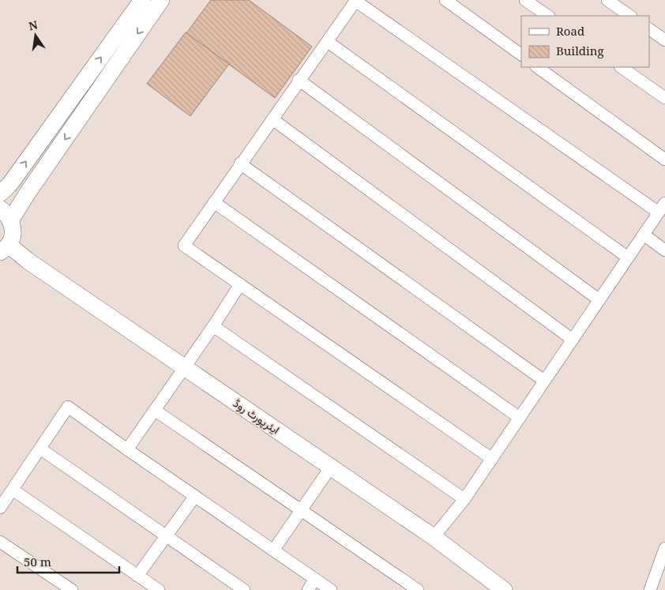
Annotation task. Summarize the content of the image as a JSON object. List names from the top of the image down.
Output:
{
  "streets": {
    "street": ["ایئرپورٹ روڈ"]
  },
  "legend": ["Road", "Building"],
  "scale_bar": "50 m",
  "north": "top"
}
